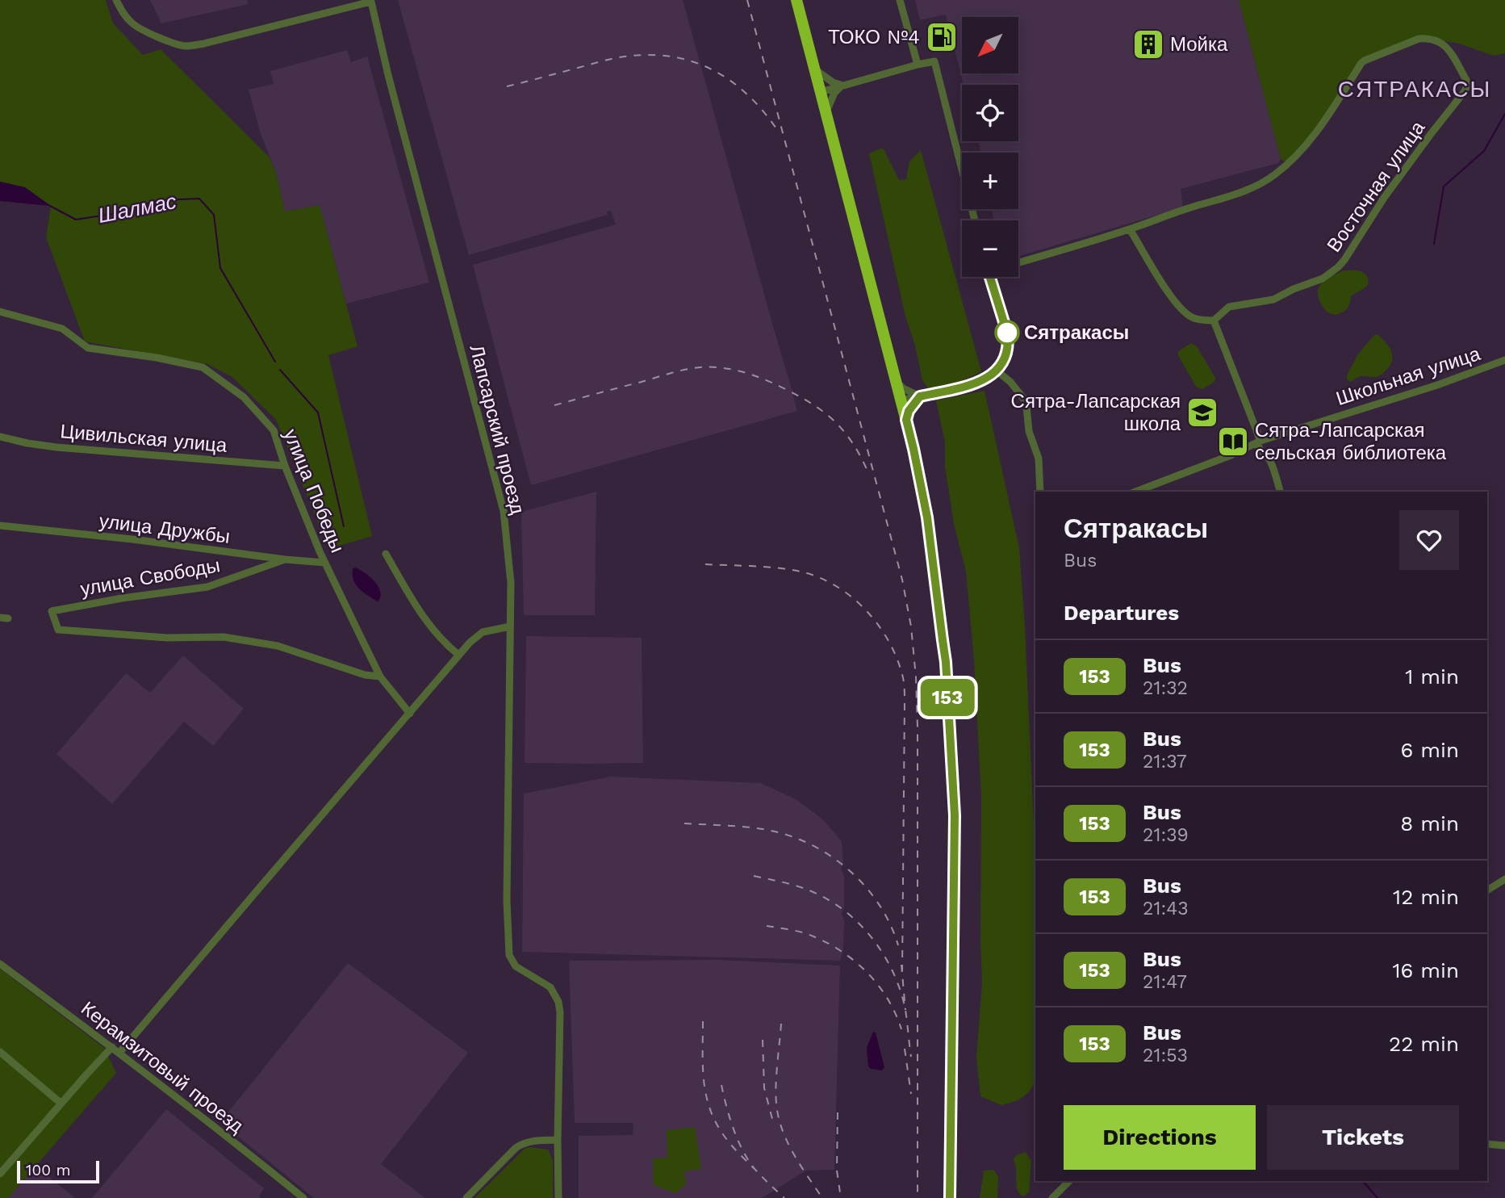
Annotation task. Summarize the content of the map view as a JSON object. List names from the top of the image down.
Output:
{
  "streets": {
    "street": [
      "Восточная улица",
      "Школьная улица",
      "Лапсарский проезд",
      "Цивильская улица",
      "улица Победы",
      "улица Дружбы",
      "улица Свободы",
      "Керамзитовый проезд"
    ]
  },
  "crossings": [
    ["Цивильская улица", "улица Победы"],
    ["улица Победы", "улица Дружбы"],
    ["улица Победы", "улица Свободы"],
    ["улица Дружбы", "улица Свободы"]
  ],
  "districts": ["СЯТРАКАСЫ"],
  "water": ["Шалмас"],
  "places": {
    "fuel station": ["ТОКО №4"],
    "building": ["Мойка"],
    "other": ["Сятракасы"],
    "school or university": ["Сятра-Лапсарская школа"],
    "library": ["Сятра-Лапсарская сельская библиотека"]
  },
  "lines": ["bus line 153"],
  "scale_bar": "100 m",
  "north": "bottom left",
  "page": {
    "on_map": "153",
    "map_buttons": ["+", "−"],
    "heading": [
      ["Сятракасы", "Bus"],
      "Departures"
    ],
    "list": [
      {
        "mark": "153",
        "name": "Bus",
        "note": "21:32",
        "value": "1 min"
      },
      {
        "mark": "153",
        "name": "Bus",
        "note": "21:37",
        "value": "6 min"
      },
      {
        "mark": "153",
        "name": "Bus",
        "note": "21:39",
        "value": "8 min"
      },
      {
        "mark": "153",
        "name": "Bus",
        "note": "21:43",
        "value": "12 min"
      },
      {
        "mark": "153",
        "name": "Bus",
        "note": "21:47",
        "value": "16 min"
      },
      {
        "mark": "153",
        "name": "Bus",
        "note": "21:53",
        "value": "22 min"
      }
    ],
    "buttons": ["Directions", "Tickets"],
    "scale": "100 m"
  }
}
